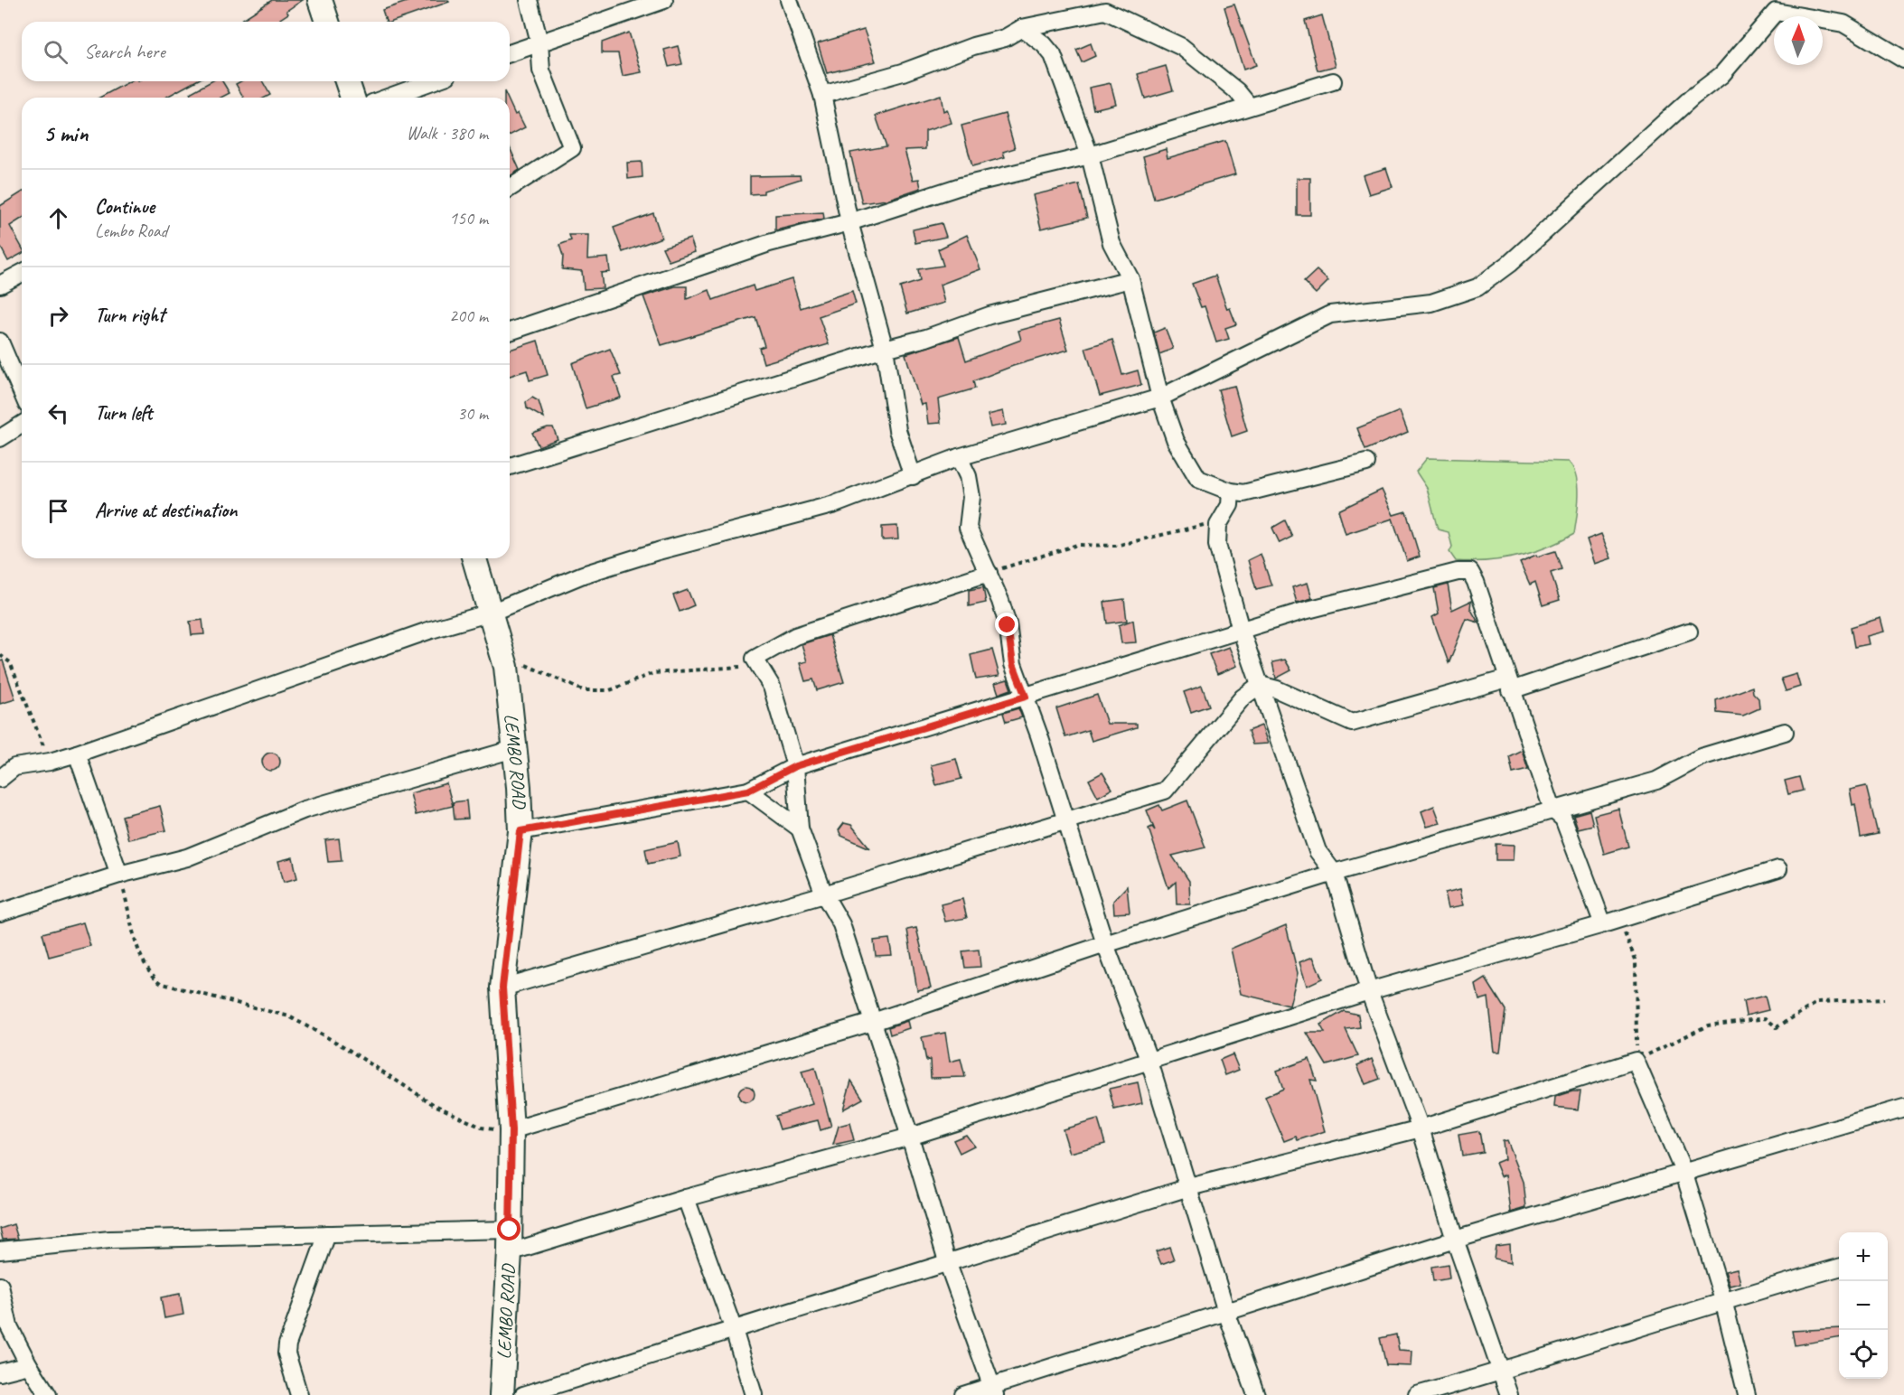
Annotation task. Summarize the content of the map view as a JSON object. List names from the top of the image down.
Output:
{
  "streets": {
    "street": ["LEMBO ROAD"]
  },
  "north": "top",
  "page": {
    "search": "Search here",
    "heading": ["5 min", "Walk · 380 m"],
    "list": [
      ["Continue", "Lembo Road", "150 m"],
      ["Turn right", "200 m"],
      ["Turn left", "30 m"],
      "Arrive at destination"
    ],
    "map_buttons": ["+", "−"]
  }
}
